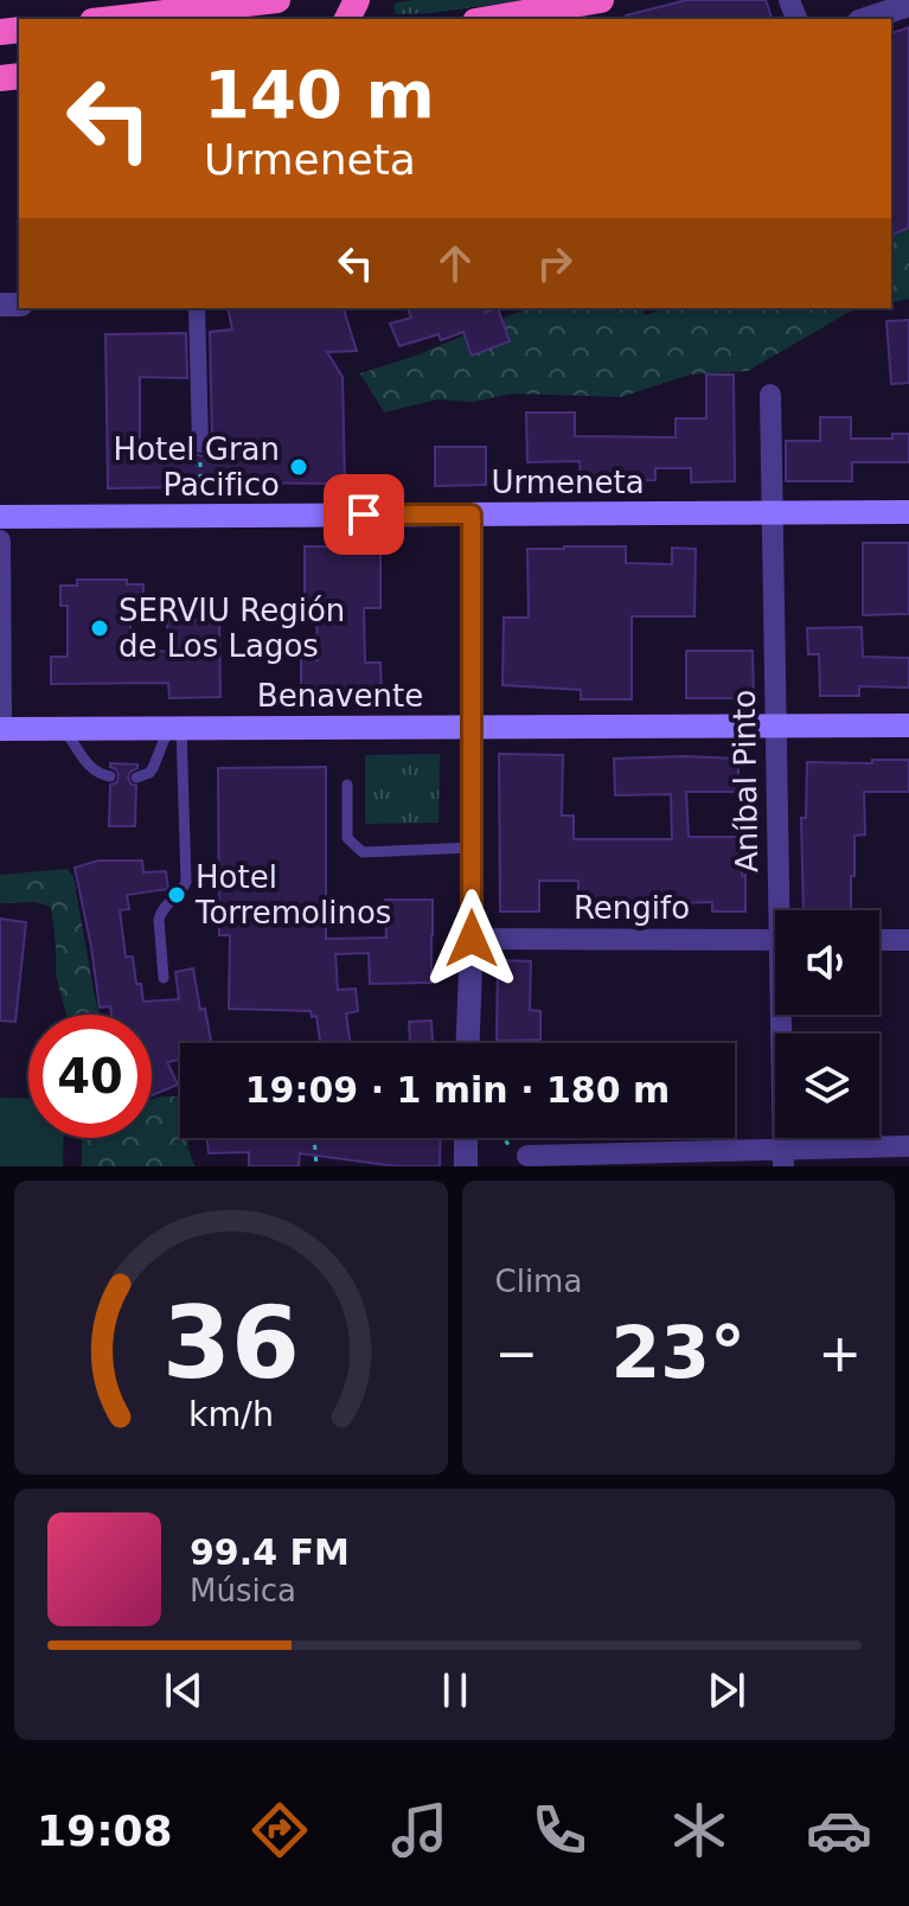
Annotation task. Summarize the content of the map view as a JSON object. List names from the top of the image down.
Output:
{
  "streets": {
    "main road": ["Urmeneta", "Benavente"],
    "street": ["Aníbal Pinto", "Rengifo"]
  },
  "crossings": [
    ["Urmeneta", "Aníbal Pinto"],
    ["Benavente", "Aníbal Pinto"]
  ],
  "places": ["Hotel Gran Pacifico", "SERVIU Región de Los Lagos", "Hotel Torremolinos"],
  "page": {
    "turn": ["140 m", "Urmeneta"],
    "limit": "40",
    "trip": "19:09 · 1 min · 180 m",
    "tile": "Clima",
    "heat": ["−", "23°", "+"],
    "song": ["99.4 FM", "Música"],
    "tabs": "19:08",
    "gauge": ["36", "km/h"]
  }
}
